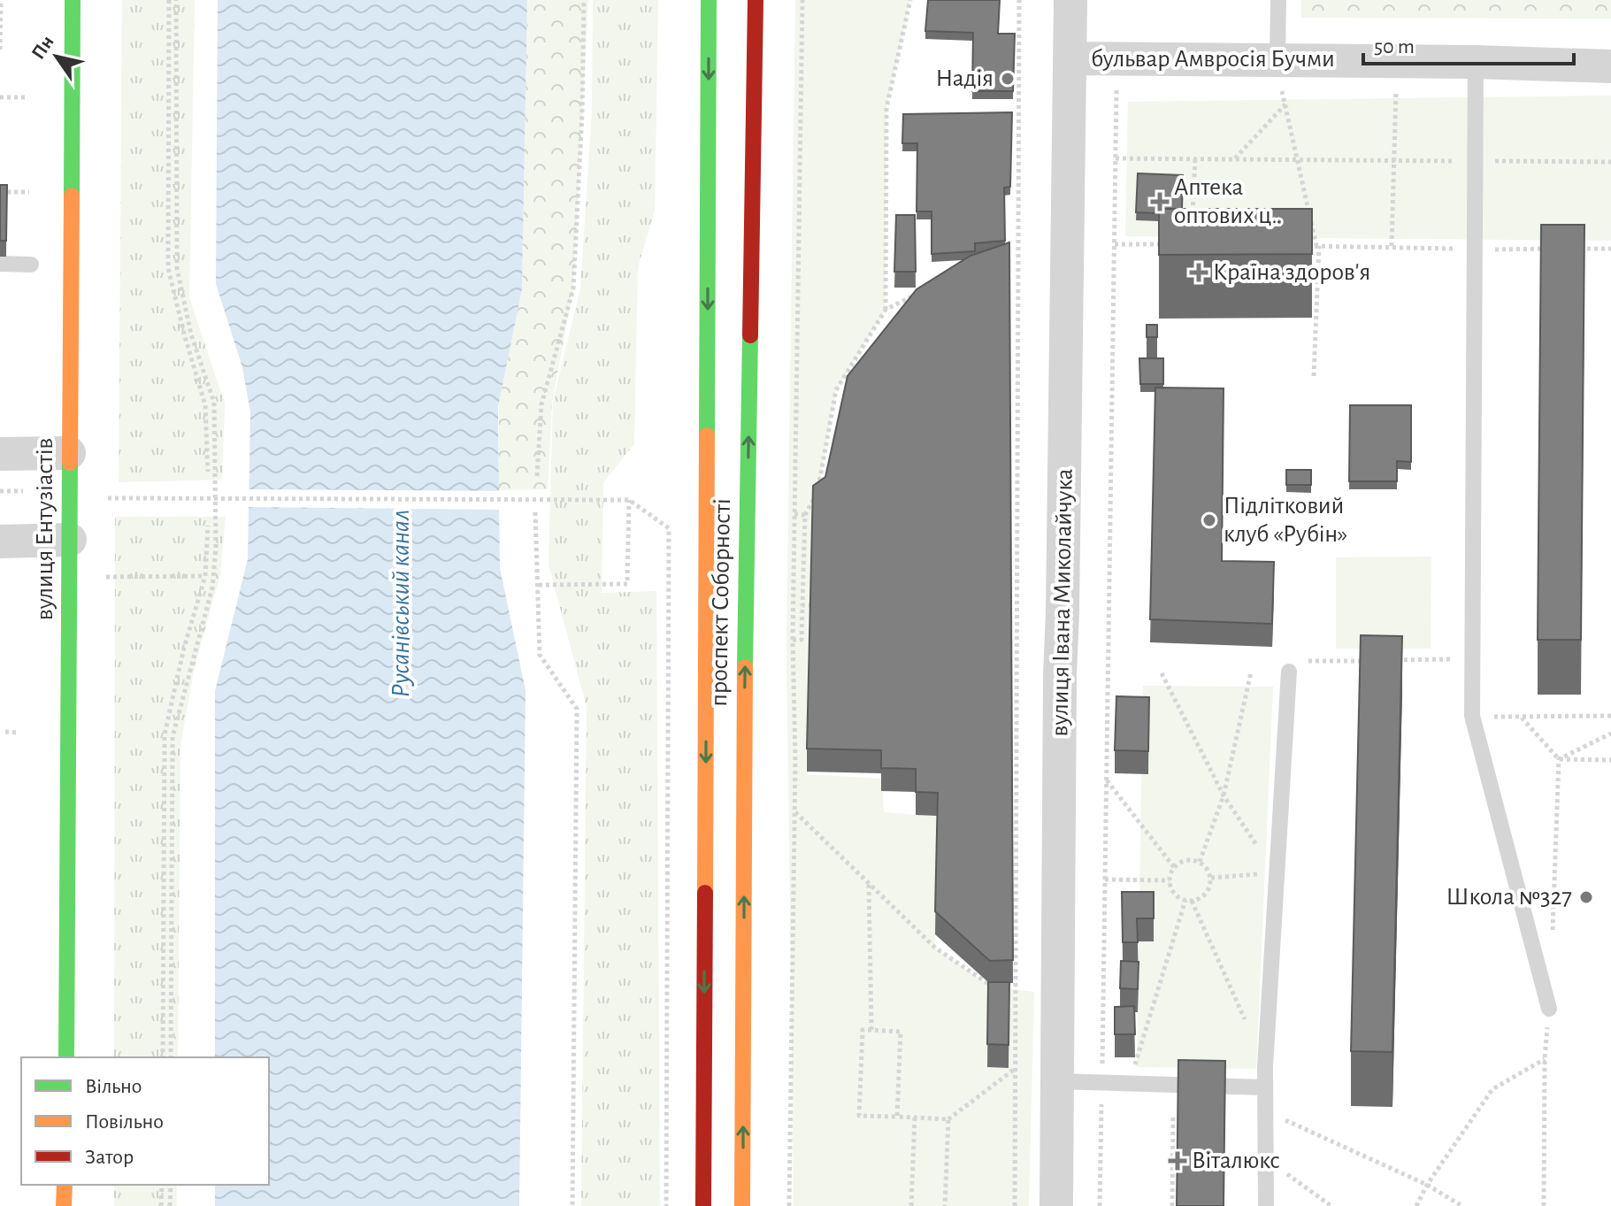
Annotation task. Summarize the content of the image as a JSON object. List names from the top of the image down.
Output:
{
  "streets": {
    "main road": ["вулиця Ентузіастів", "проспект Соборності"],
    "street": ["бульвар Амвросія Бучми", "вулиця Івана Миколайчука"]
  },
  "crossings": [
    ["бульвар Амвросія Бучми", "вулиця Івана Миколайчука"]
  ],
  "water": ["Русанівський канал"],
  "places": {
    "other": ["Надія", "Підлітковий клуб «Рубін»", "Школа №327"],
    "health": ["Аптека оптових ц‥", "Країна здоров'я", "Віталюкс"]
  },
  "legend": ["Вільно", "Повільно", "Затор"],
  "scale_bar": "50 m",
  "north": "top left"
}
